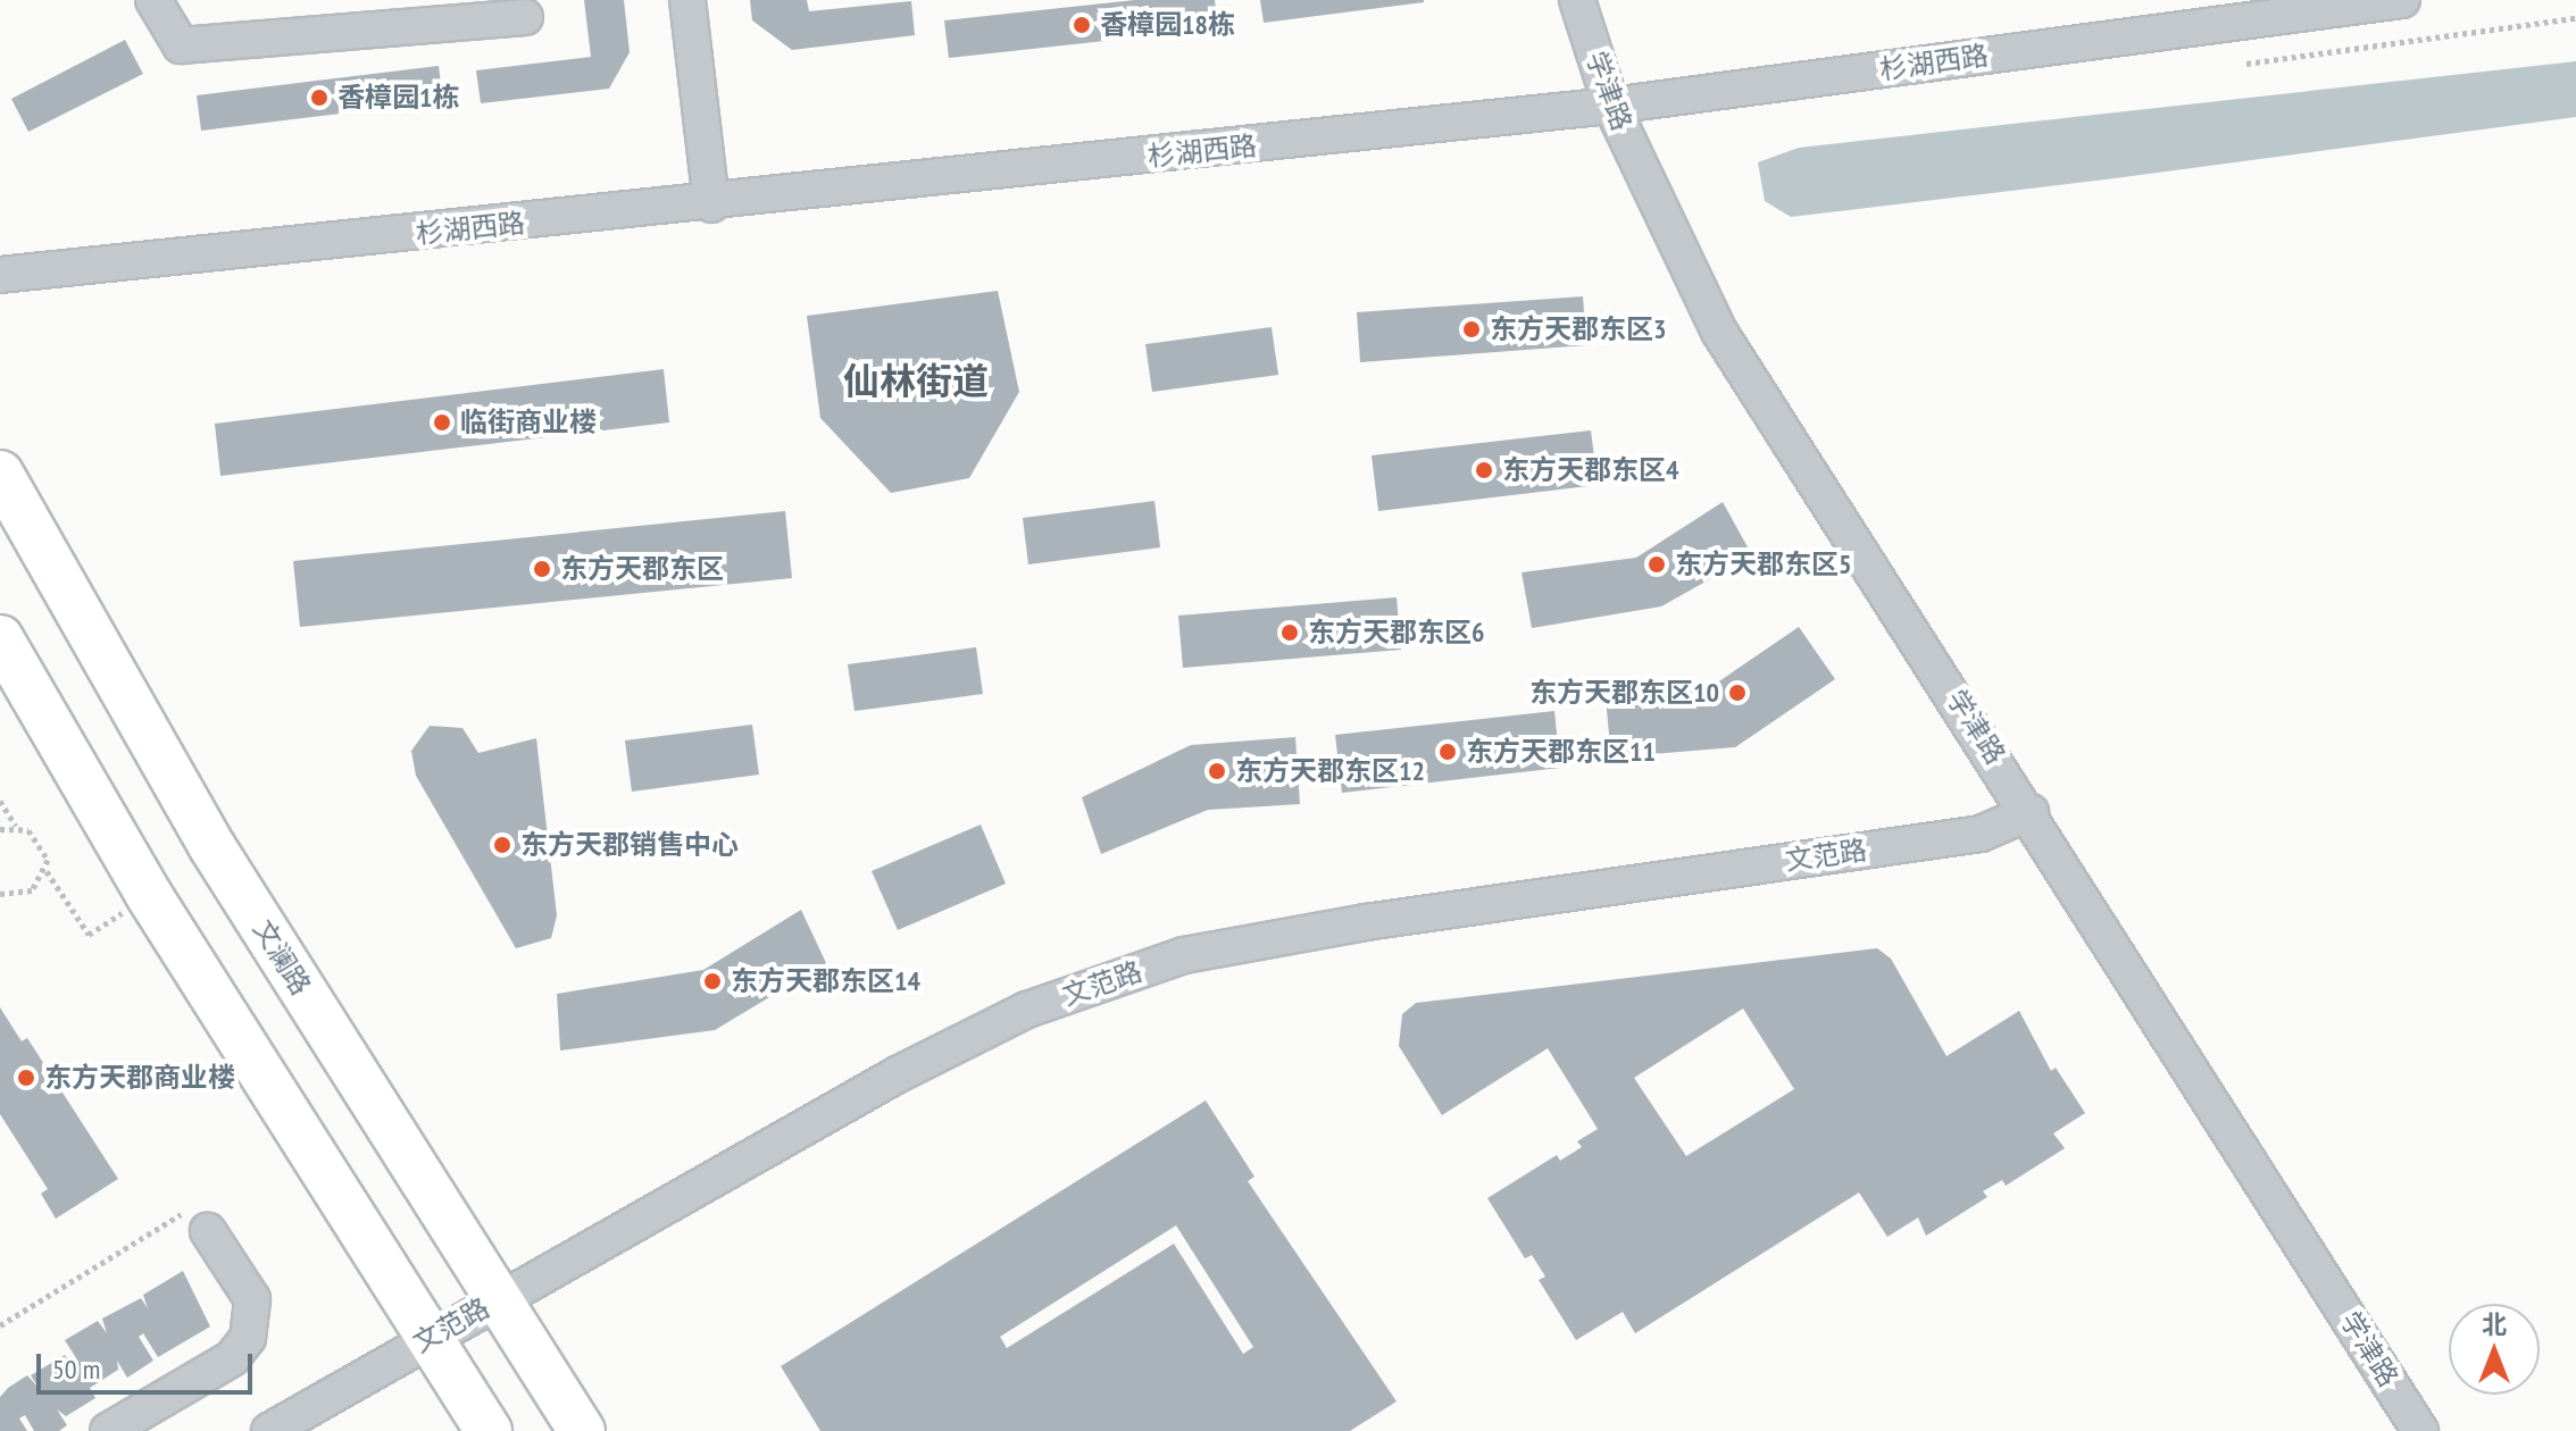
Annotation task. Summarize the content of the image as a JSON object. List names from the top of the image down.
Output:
{
  "streets": {
    "main road": ["文澜路"],
    "street": ["杉湖西路", "学津路", "文范路"]
  },
  "crossings": [
    ["杉湖西路", "学津路"],
    ["学津路", "文范路"],
    ["文范路", "文澜路"]
  ],
  "districts": ["仙林街道"],
  "places": [
    "香樟园18栋",
    "香樟园1栋",
    "东方天郡东区3",
    "临街商业楼",
    "东方天郡东区4",
    "东方天郡东区5",
    "东方天郡东区",
    "东方天郡东区6",
    "东方天郡东区10",
    "东方天郡东区11",
    "东方天郡东区12",
    "东方天郡销售中心",
    "东方天郡东区14",
    "东方天郡商业楼"
  ],
  "scale_bar": "50 m",
  "north": "top"
}
